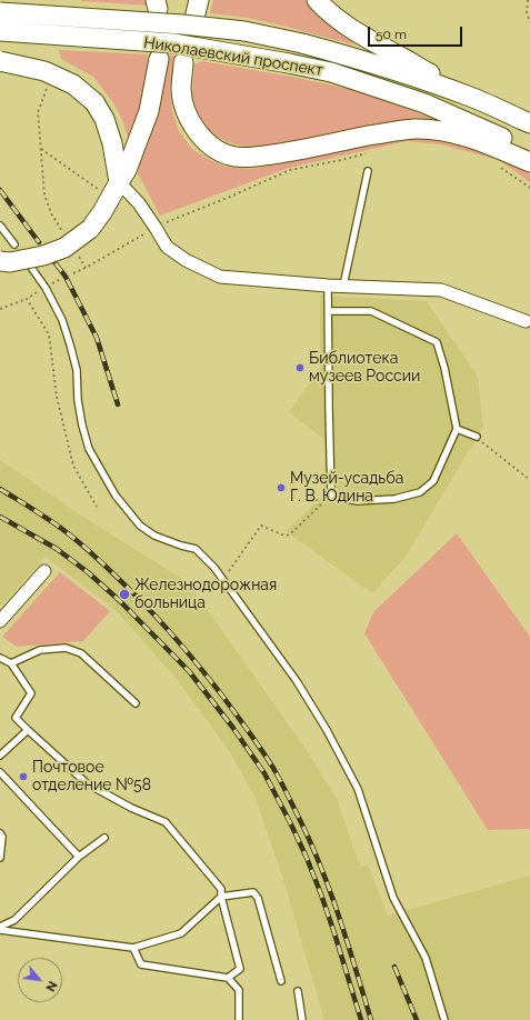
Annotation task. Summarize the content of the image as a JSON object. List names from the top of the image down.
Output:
{
  "streets": {
    "main road": ["Николаевский проспект"]
  },
  "places": [
    "Библиотека музеев России",
    "Музей-усадьба Г. В. Юдина",
    "Железнодорожная больница",
    "Почтовое отделение №58"
  ],
  "scale_bar": "50 m",
  "north": "bottom right"
}
